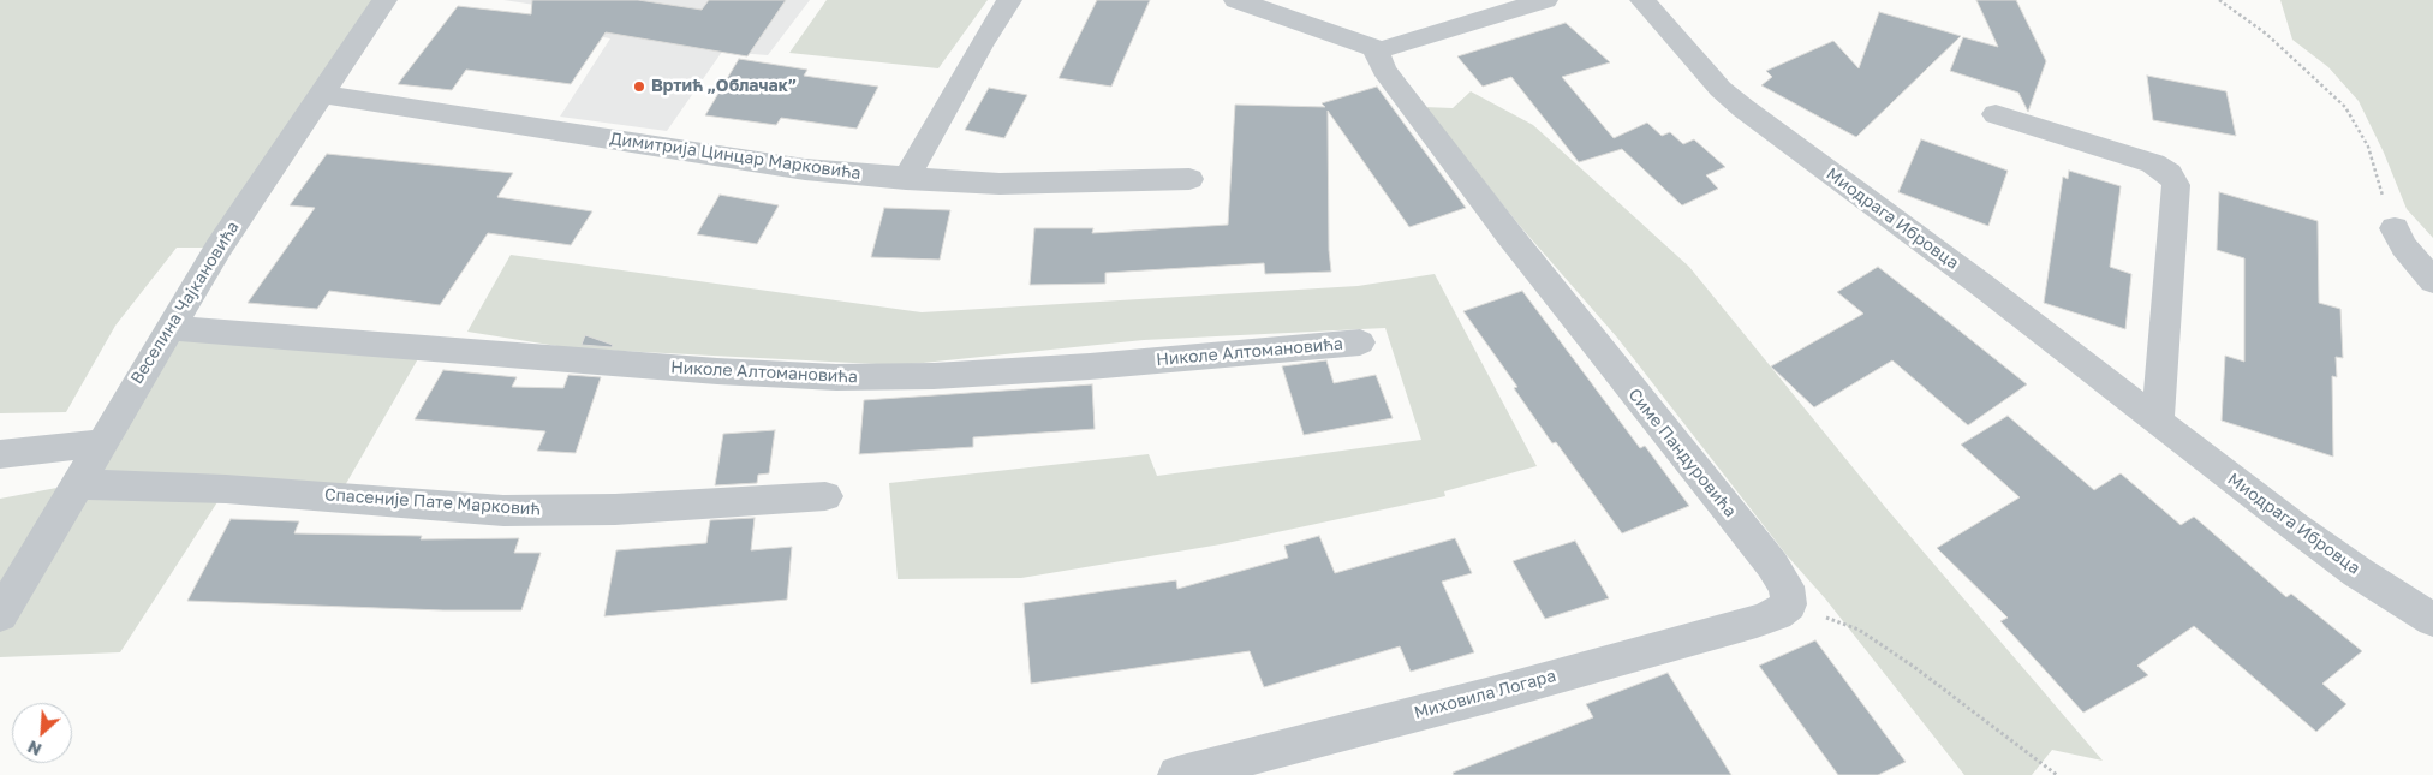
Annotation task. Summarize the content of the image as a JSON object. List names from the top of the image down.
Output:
{
  "streets": {
    "street": [
      "Димитрија Цинцар Марковића",
      "Миодрага Ибровца",
      "Веселина Чајкановића",
      "Николе Алтомановића",
      "Симе Пандуровића",
      "Спасеније Пате Марковић",
      "Миховила Логара"
    ]
  },
  "crossings": [
    ["Димитрија Цинцар Марковића", "Веселина Чајкановића"],
    ["Веселина Чајкановића", "Николе Алтомановића"],
    ["Веселина Чајкановића", "Спасеније Пате Марковић"],
    ["Симе Пандуровића", "Миховила Логара"]
  ],
  "places": ["Вртић „Облачак”"],
  "north": "bottom left"
}
